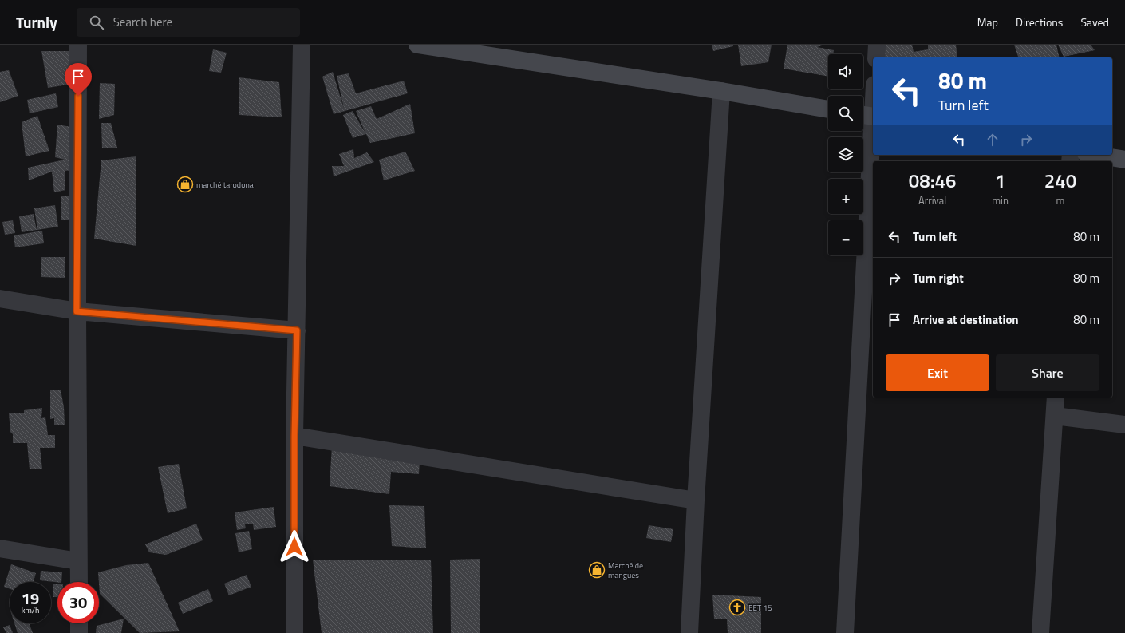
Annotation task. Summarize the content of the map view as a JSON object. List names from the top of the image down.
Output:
{
  "places": {
    "shop": ["marché tarodona", "Marché de mangues"],
    "church": ["EET 15"]
  },
  "page": {
    "header": "Turnly",
    "search": "Search here",
    "nav": ["Map", "Directions", "Saved"],
    "map_buttons": ["+", "−"],
    "turn": ["80 m", "Turn left"],
    "eta": [
      "08:46",
      "Arrival",
      "1",
      "min",
      "240",
      "m"
    ],
    "list": [
      {
        "name": "Turn left",
        "value": "80 m"
      },
      {
        "name": "Turn right",
        "value": "80 m"
      },
      {
        "name": "Arrive at destination",
        "value": "80 m"
      }
    ],
    "buttons": ["Exit", "Share"],
    "speed": "19 km/h",
    "limit": "30"
  }
}
